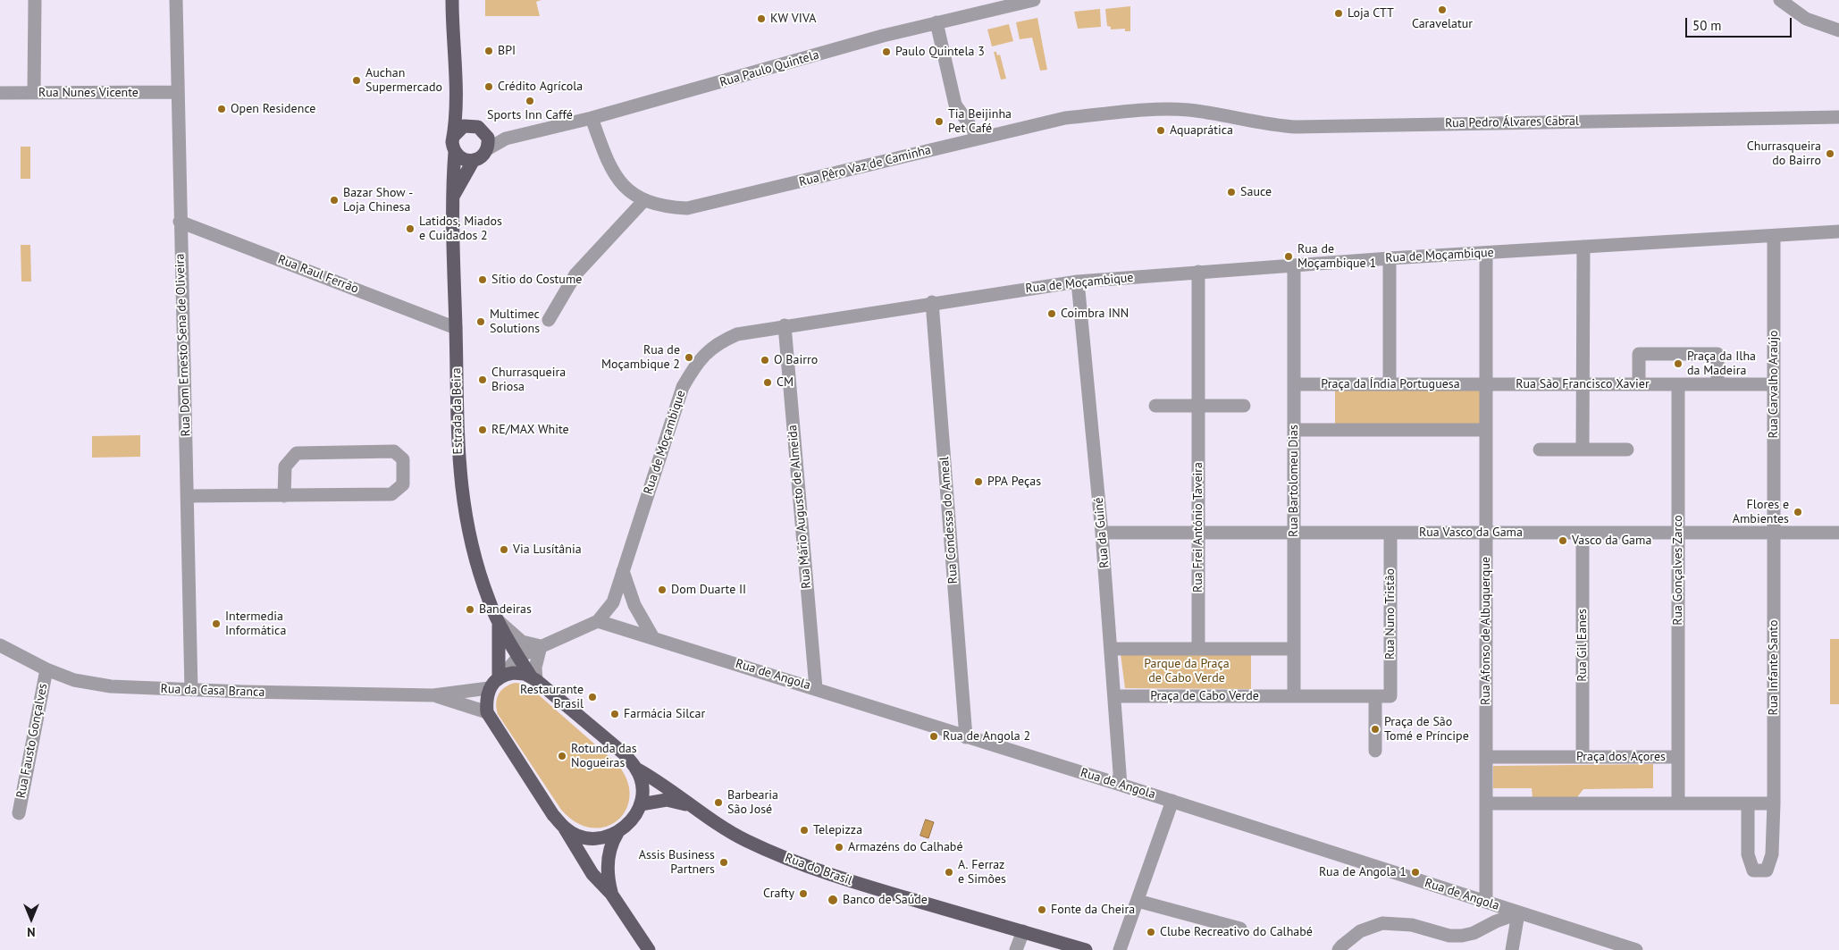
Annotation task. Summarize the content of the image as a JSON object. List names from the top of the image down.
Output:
{
  "streets": {
    "main road": ["Estrada da Beira", "Rua do Brasil"],
    "street": [
      "Rua Paulo Quintela",
      "Rua Nunes Vicente",
      "Rua Pedro Álvares Cabral",
      "Rua Pêro Vaz de Caminha",
      "Rua de Moçambique",
      "Rua Raul Ferrão",
      "Rua Dom Ernesto Sena de Oliveira",
      "Praça da Índia Portuguesa",
      "Rua São Francisco Xavier",
      "Rua Carvalho Araújo",
      "Rua Bartolomeu Dias",
      "Rua Mário Augusto de Almeida",
      "Rua Condessa do Ameal",
      "Rua Frei António Taveira",
      "Rua da Guiné",
      "Rua Vasco da Gama",
      "Rua Gonçalves Zarco",
      "Rua Nuno Tristão",
      "Rua Afonso de Albuquerque",
      "Rua Gil Eanes",
      "Rua Infante Santo",
      "Rua de Angola",
      "Rua da Casa Branca",
      "Praça de Cabo Verde",
      "Rua Fausto Gonçalves",
      "Praça dos Açores"
    ]
  },
  "crossings": [
    ["Rua Paulo Quintela", "Rua Pêro Vaz de Caminha"],
    ["Rua Paulo Quintela", "Estrada da Beira"],
    ["Rua Nunes Vicente", "Rua Dom Ernesto Sena de Oliveira"],
    ["Rua Pedro Álvares Cabral", "Rua Pêro Vaz de Caminha"],
    ["Rua de Moçambique", "Rua Carvalho Araújo"],
    ["Rua de Moçambique", "Estrada da Beira"],
    ["Rua de Moçambique", "Rua Bartolomeu Dias"],
    ["Rua de Moçambique", "Rua Mário Augusto de Almeida"],
    ["Rua de Moçambique", "Rua Condessa do Ameal"],
    ["Rua de Moçambique", "Rua Frei António Taveira"],
    ["Rua de Moçambique", "Rua da Guiné"],
    ["Rua de Moçambique", "Rua Afonso de Albuquerque"],
    ["Rua de Moçambique", "Rua de Angola"],
    ["Rua Raul Ferrão", "Rua Dom Ernesto Sena de Oliveira"],
    ["Rua Raul Ferrão", "Estrada da Beira"],
    ["Rua Dom Ernesto Sena de Oliveira", "Rua da Casa Branca"],
    ["Praça da Índia Portuguesa", "Rua São Francisco Xavier"],
    ["Praça da Índia Portuguesa", "Rua Bartolomeu Dias"],
    ["Praça da Índia Portuguesa", "Rua Afonso de Albuquerque"],
    ["Rua São Francisco Xavier", "Rua Carvalho Araújo"],
    ["Rua São Francisco Xavier", "Rua Gonçalves Zarco"],
    ["Rua São Francisco Xavier", "Rua Afonso de Albuquerque"],
    ["Rua Carvalho Araújo", "Rua Vasco da Gama"],
    ["Rua Carvalho Araújo", "Rua Infante Santo"],
    ["Rua Bartolomeu Dias", "Rua Vasco da Gama"],
    ["Rua Bartolomeu Dias", "Praça de Cabo Verde"],
    ["Rua Mário Augusto de Almeida", "Rua de Angola"],
    ["Rua Condessa do Ameal", "Rua de Angola"],
    ["Rua Frei António Taveira", "Rua Vasco da Gama"],
    ["Rua da Guiné", "Rua Vasco da Gama"],
    ["Rua da Guiné", "Rua de Angola"],
    ["Rua da Guiné", "Praça de Cabo Verde"],
    ["Rua Vasco da Gama", "Rua Gonçalves Zarco"],
    ["Rua Vasco da Gama", "Rua Nuno Tristão"],
    ["Rua Vasco da Gama", "Rua Afonso de Albuquerque"],
    ["Rua Vasco da Gama", "Rua Gil Eanes"],
    ["Rua Vasco da Gama", "Rua Infante Santo"],
    ["Rua Gonçalves Zarco", "Praça dos Açores"],
    ["Rua Nuno Tristão", "Praça de Cabo Verde"],
    ["Rua Afonso de Albuquerque", "Rua de Angola"],
    ["Rua Afonso de Albuquerque", "Praça dos Açores"],
    ["Rua Gil Eanes", "Praça dos Açores"],
    ["Rua da Casa Branca", "Rua Fausto Gonçalves"]
  ],
  "parks": ["Parque da Praça de Cabo Verde"],
  "places": [
    "Caravelatur",
    "Loja CTT",
    "KW VIVA",
    "BPI",
    "Paulo Quintela 3",
    "Auchan Supermercado",
    "Crédito Agrícola",
    "Sports Inn Caffé",
    "Open Residence",
    "Tia Beijinha Pet Café",
    "Aquaprática",
    "Churrasqueira do Bairro",
    "Sauce",
    "Bazar Show - Loja Chinesa",
    "Latidos, Miados e Cuidados 2",
    "Rua de Moçambique 1",
    "Sítio do Costume",
    "Coimbra INN",
    "Multimec Solutions",
    "Rua de Moçambique 2",
    "O Bairro",
    "Praça da Ilha da Madeira",
    "Churrasqueira Briosa",
    "CM",
    "RE/MAX White",
    "PPA Peças",
    "Flores e Ambientes",
    "Vasco da Gama",
    "Via Lusítânia",
    "Dom Duarte II",
    "Bandeiras",
    "Intermedia Informática",
    "Restaurante Brasil",
    "Farmácia Silcar",
    "Praça de São Tomé e Príncipe",
    "Rua de Angola 2",
    "Rotunda das Nogueiras",
    "Barbearia São José",
    "Telepizza",
    "Armazéns do Calhabé",
    "Assis Business Partners",
    "A. Ferraz e Simões",
    "Rua de Angola 1",
    "Crafty",
    "Banco de Saúde",
    "Fonte da Cheira",
    "Clube Recreativo do Calhabé"
  ],
  "scale_bar": "50 m",
  "north": "bottom"
}
